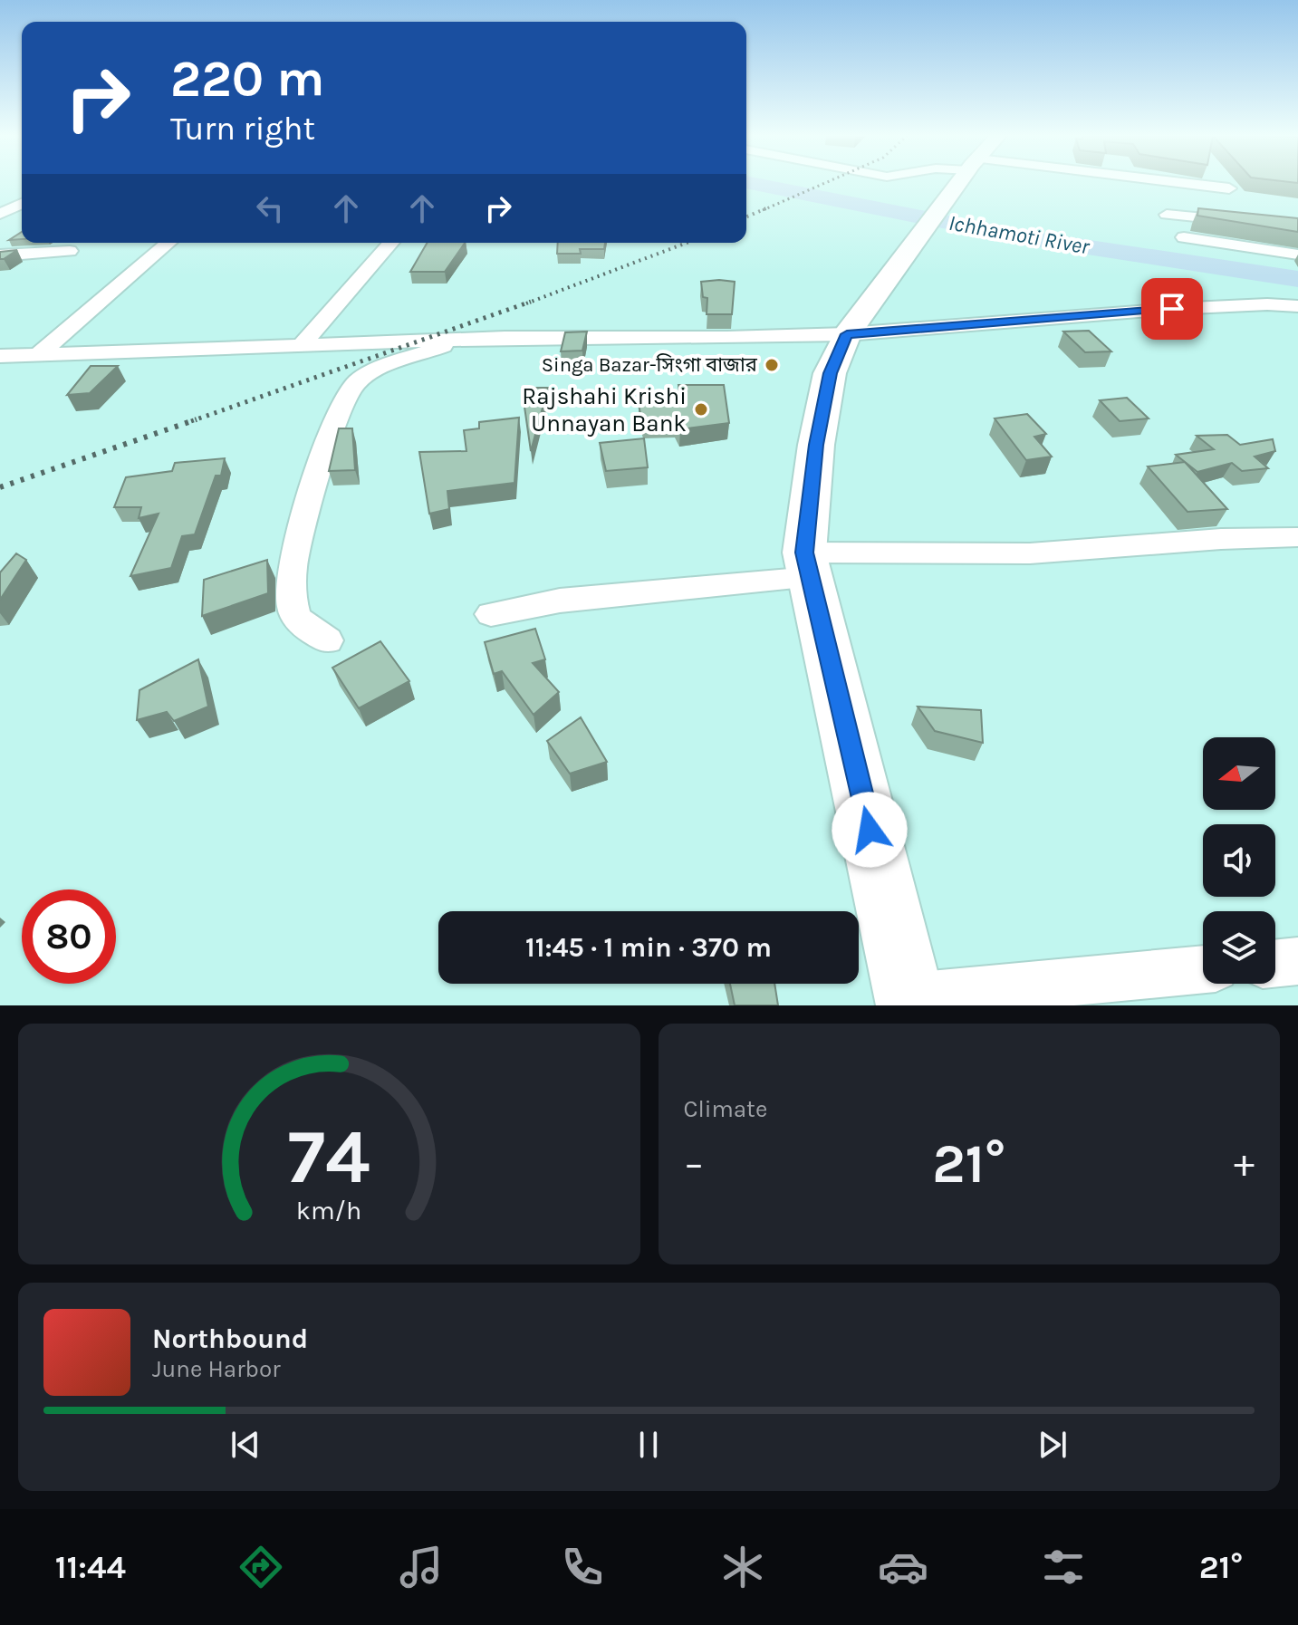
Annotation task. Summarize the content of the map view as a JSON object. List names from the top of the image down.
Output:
{
  "water": ["Ichhamoti River"],
  "places": ["Singa Bazar-সিংগা বাজার", "Rajshahi Krishi Unnayan Bank"],
  "north": "left",
  "page": {
    "turn": ["220 m", "Turn right"],
    "limit": "80",
    "trip": "11:45 · 1 min · 370 m",
    "tile": "Climate",
    "heat": ["−", "21°", "+"],
    "song": ["Northbound", "June Harbor"],
    "tabs": ["11:44", "21°"],
    "gauge": ["74", "km/h"]
  }
}
